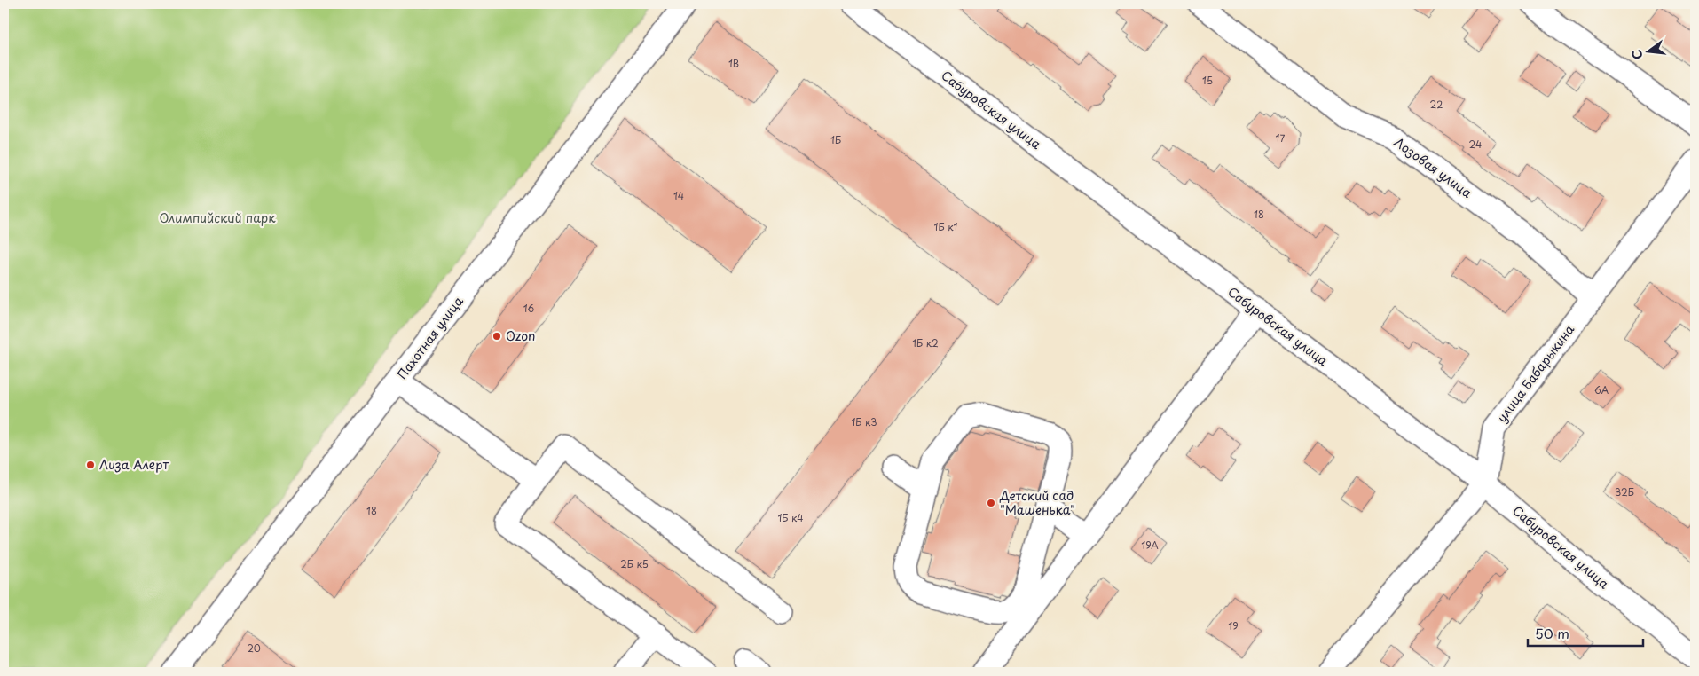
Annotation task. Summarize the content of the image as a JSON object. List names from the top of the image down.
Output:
{
  "streets": {
    "street": [
      "Сабуровская улица",
      "Лозовая улица",
      "Пахотная улица",
      "улица Бабарыкина"
    ]
  },
  "crossings": [
    ["Сабуровская улица", "улица Бабарыкина"],
    ["Лозовая улица", "улица Бабарыкина"]
  ],
  "parks": ["Олимпийский парк"],
  "places": ["Ozon", "Лиза Алерт", "Детский сад \"Машенька\""],
  "house_numbers": [
    "1В",
    "15",
    "22",
    "17",
    "1Б",
    "24",
    "14",
    "18",
    "1Б к1",
    "16",
    "1Б к2",
    "6А",
    "1Б к3",
    "32Б",
    "18",
    "1Б к4",
    "19А",
    "2Б к5",
    "19",
    "20"
  ],
  "scale_bar": "50 m",
  "north": "left"
}
